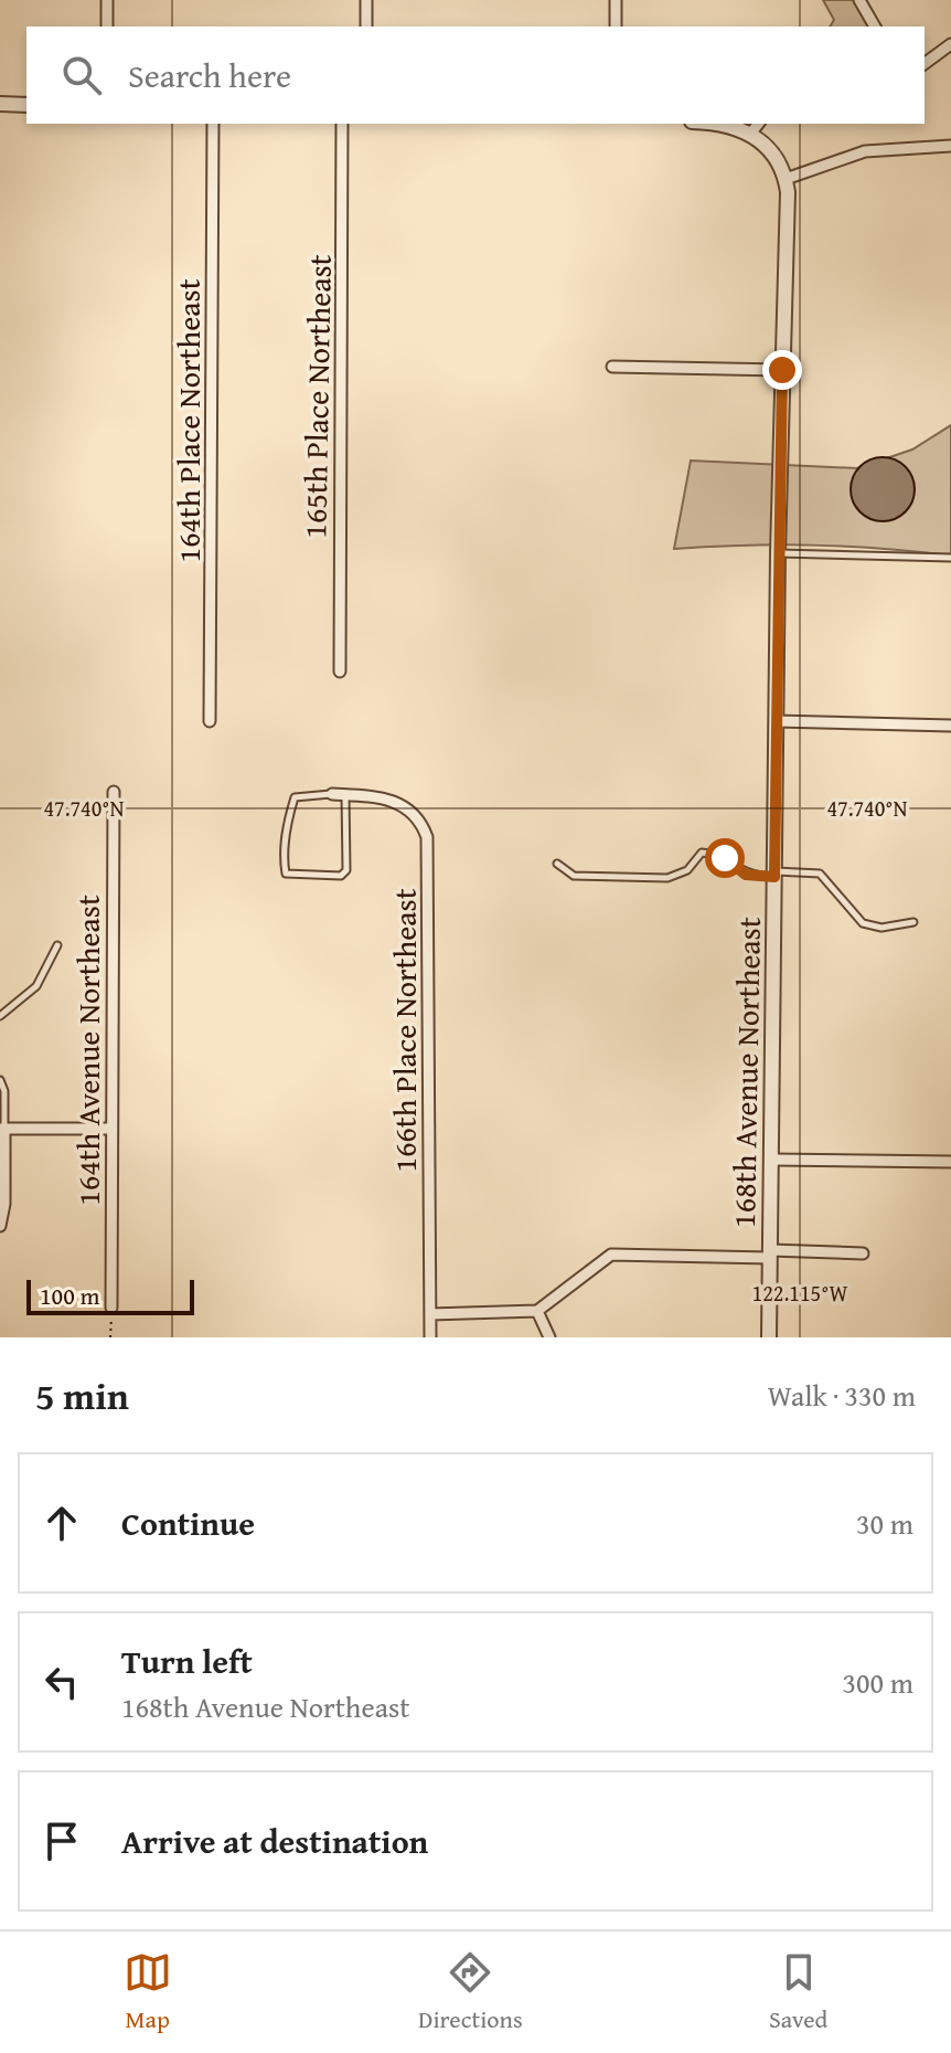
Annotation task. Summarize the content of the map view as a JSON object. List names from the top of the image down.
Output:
{
  "streets": {
    "street": [
      "165th Place Northeast",
      "164th Place Northeast",
      "166th Place Northeast",
      "164th Avenue Northeast",
      "168th Avenue Northeast"
    ]
  },
  "scale_bar": "100 m",
  "page": {
    "search": "Search here",
    "scale": "100 m",
    "heading": ["5 min", "Walk · 330 m"],
    "list": [
      ["Continue", "30 m"],
      ["Turn left", "168th Avenue Northeast", "300 m"],
      "Arrive at destination"
    ],
    "nav": ["Map", "Directions", "Saved"]
  },
  "coordinates": ["47.740°N", "122.115°W"]
}
